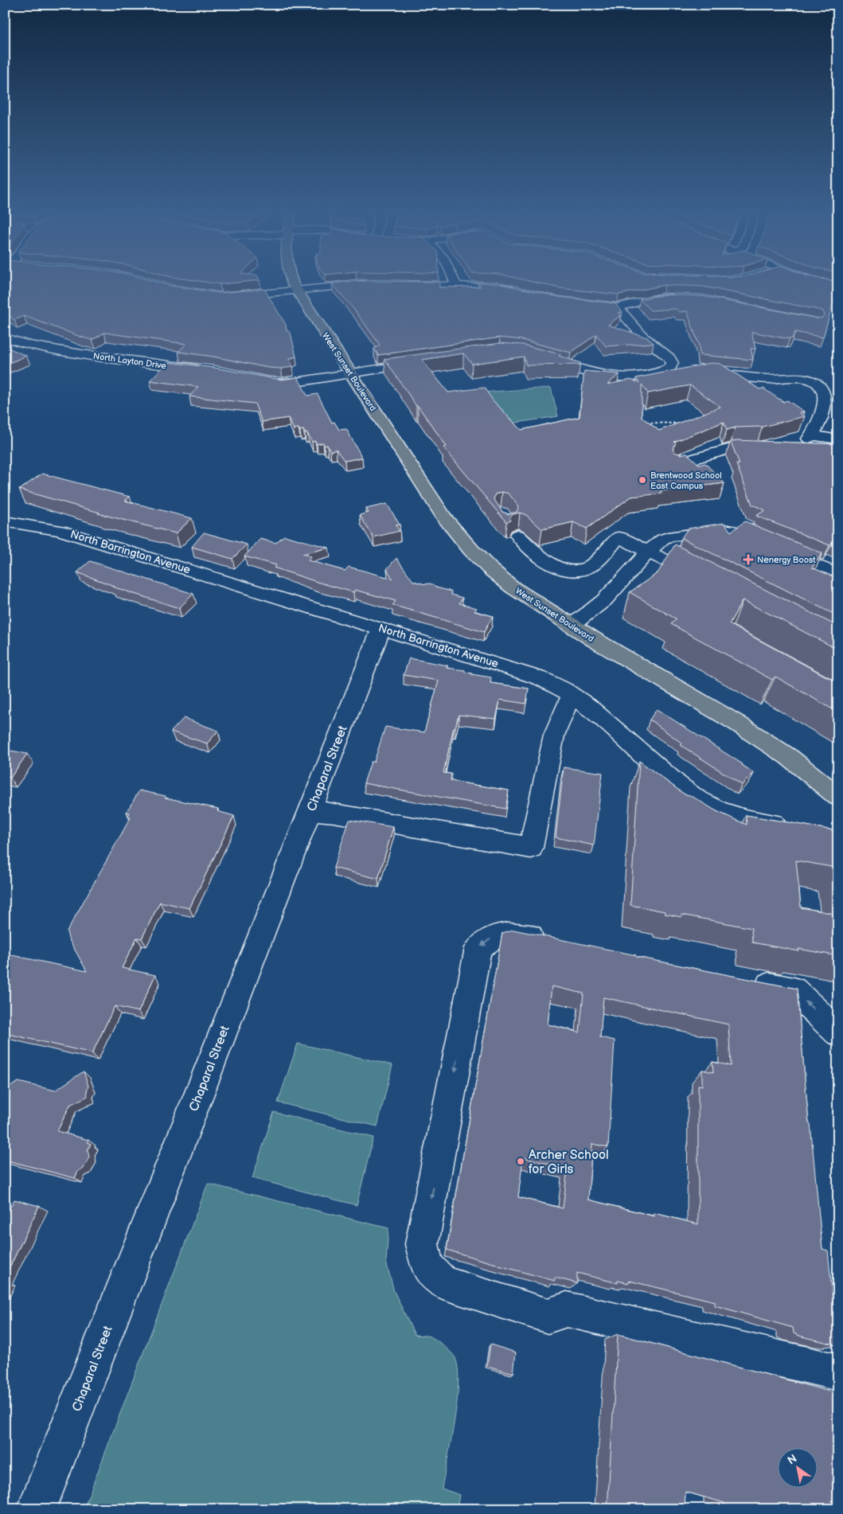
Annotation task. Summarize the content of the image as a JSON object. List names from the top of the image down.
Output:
{
  "streets": {
    "main road": ["West Sunset Boulevard"],
    "street": ["North Layton Drive", "North Barrington Avenue", "Chaparal Street"]
  },
  "crossings": [
    ["North Barrington Avenue", "Chaparal Street"]
  ],
  "places": {
    "other": ["Brentwood School East Campus", "Archer School for Girls"],
    "health": ["Nenergy Boost"]
  },
  "north": "top left"
}
